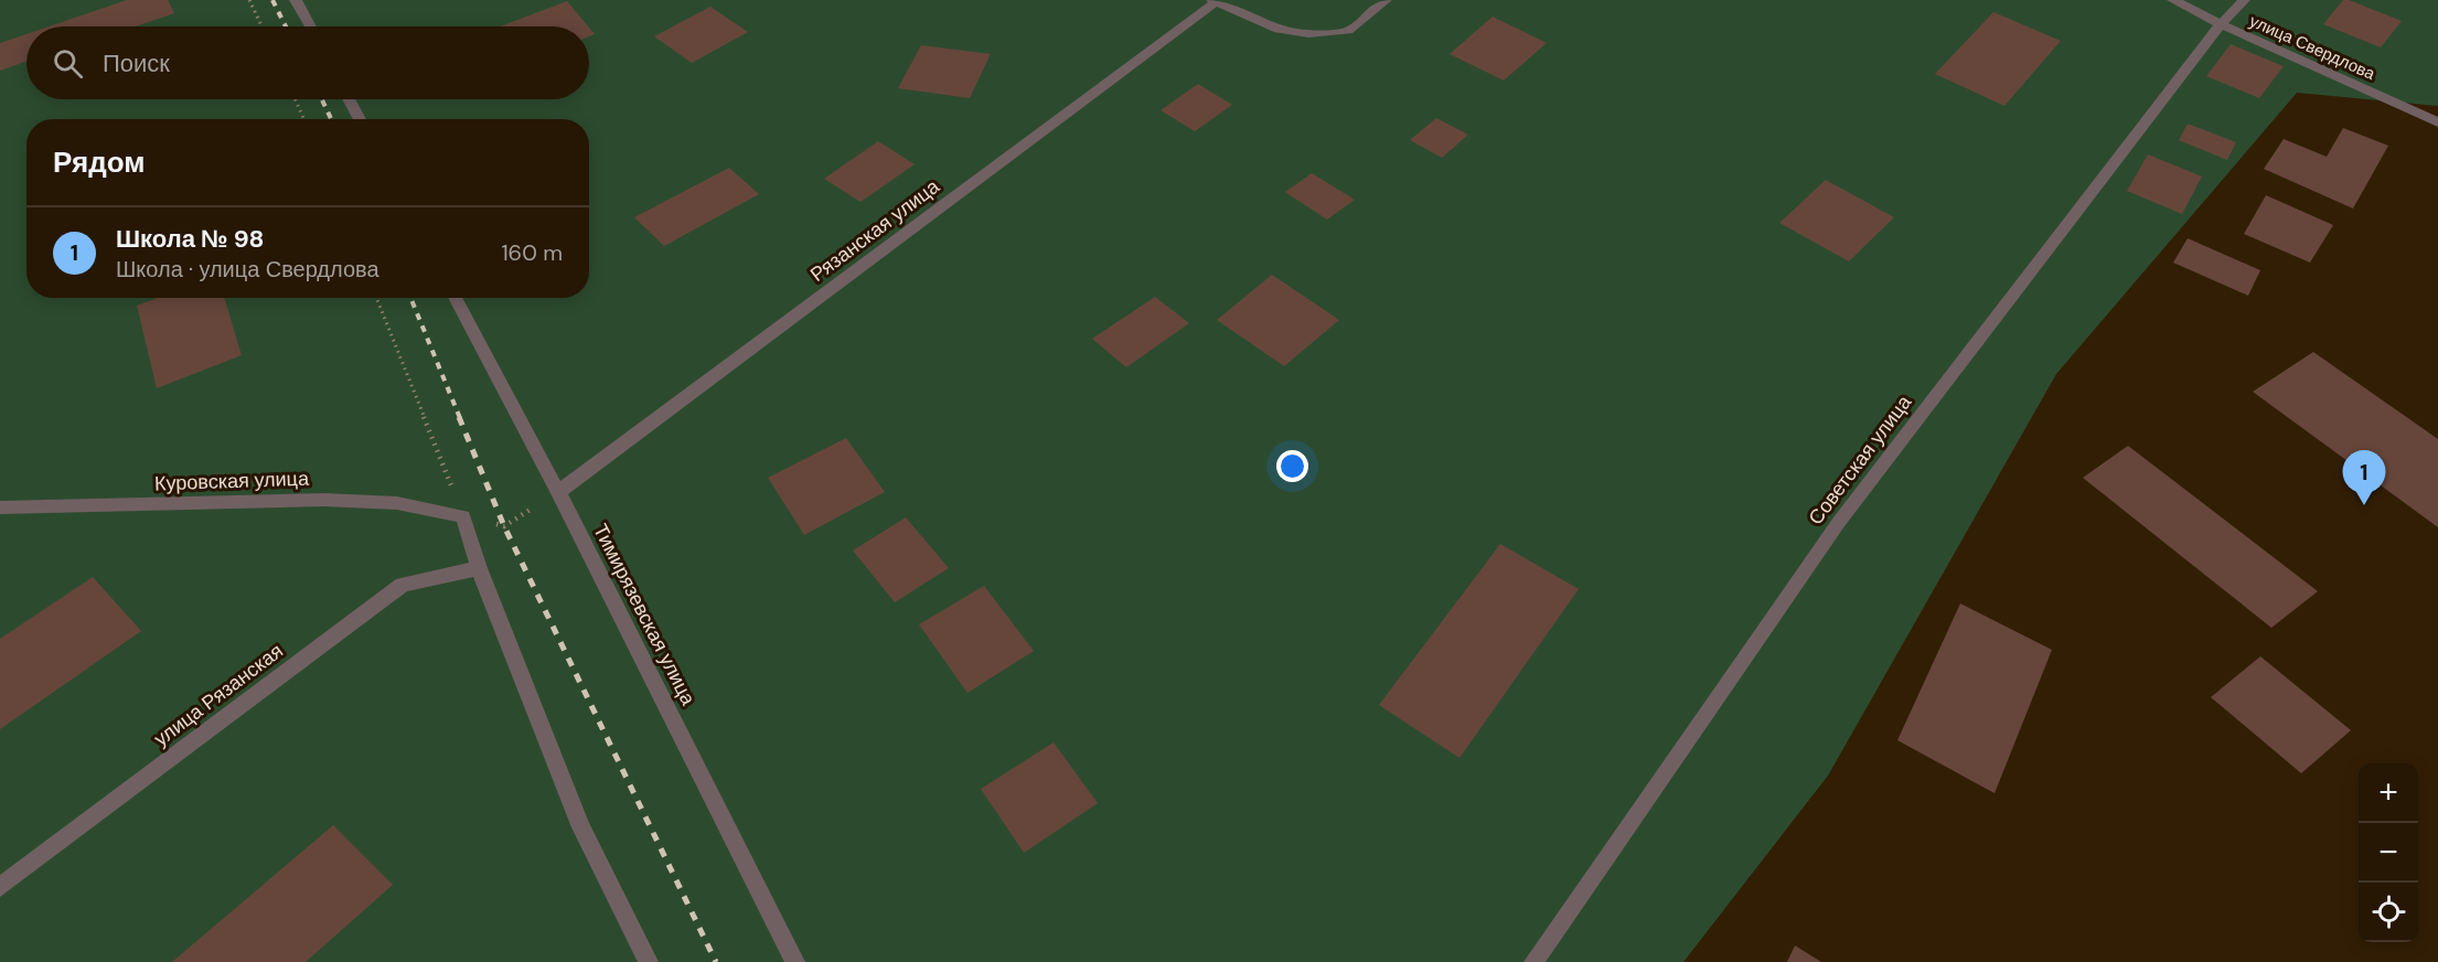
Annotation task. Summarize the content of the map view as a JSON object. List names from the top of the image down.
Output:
{
  "streets": {
    "street": [
      "улица Свердлова",
      "Рязанская улица",
      "Советская улица",
      "Куровская улица",
      "Тимирязевская улица",
      "улица Рязанская"
    ]
  },
  "crossings": [
    ["улица Свердлова", "Советская улица"],
    ["Рязанская улица", "Тимирязевская улица"]
  ],
  "page": {
    "search": "Поиск",
    "heading": "Рядом",
    "list": [
      {
        "mark": "1",
        "name": "Школа № 98",
        "note": "Школа · улица Свердлова",
        "value": "160 m"
      }
    ],
    "pins": "1",
    "map_buttons": ["+", "−"]
  }
}
